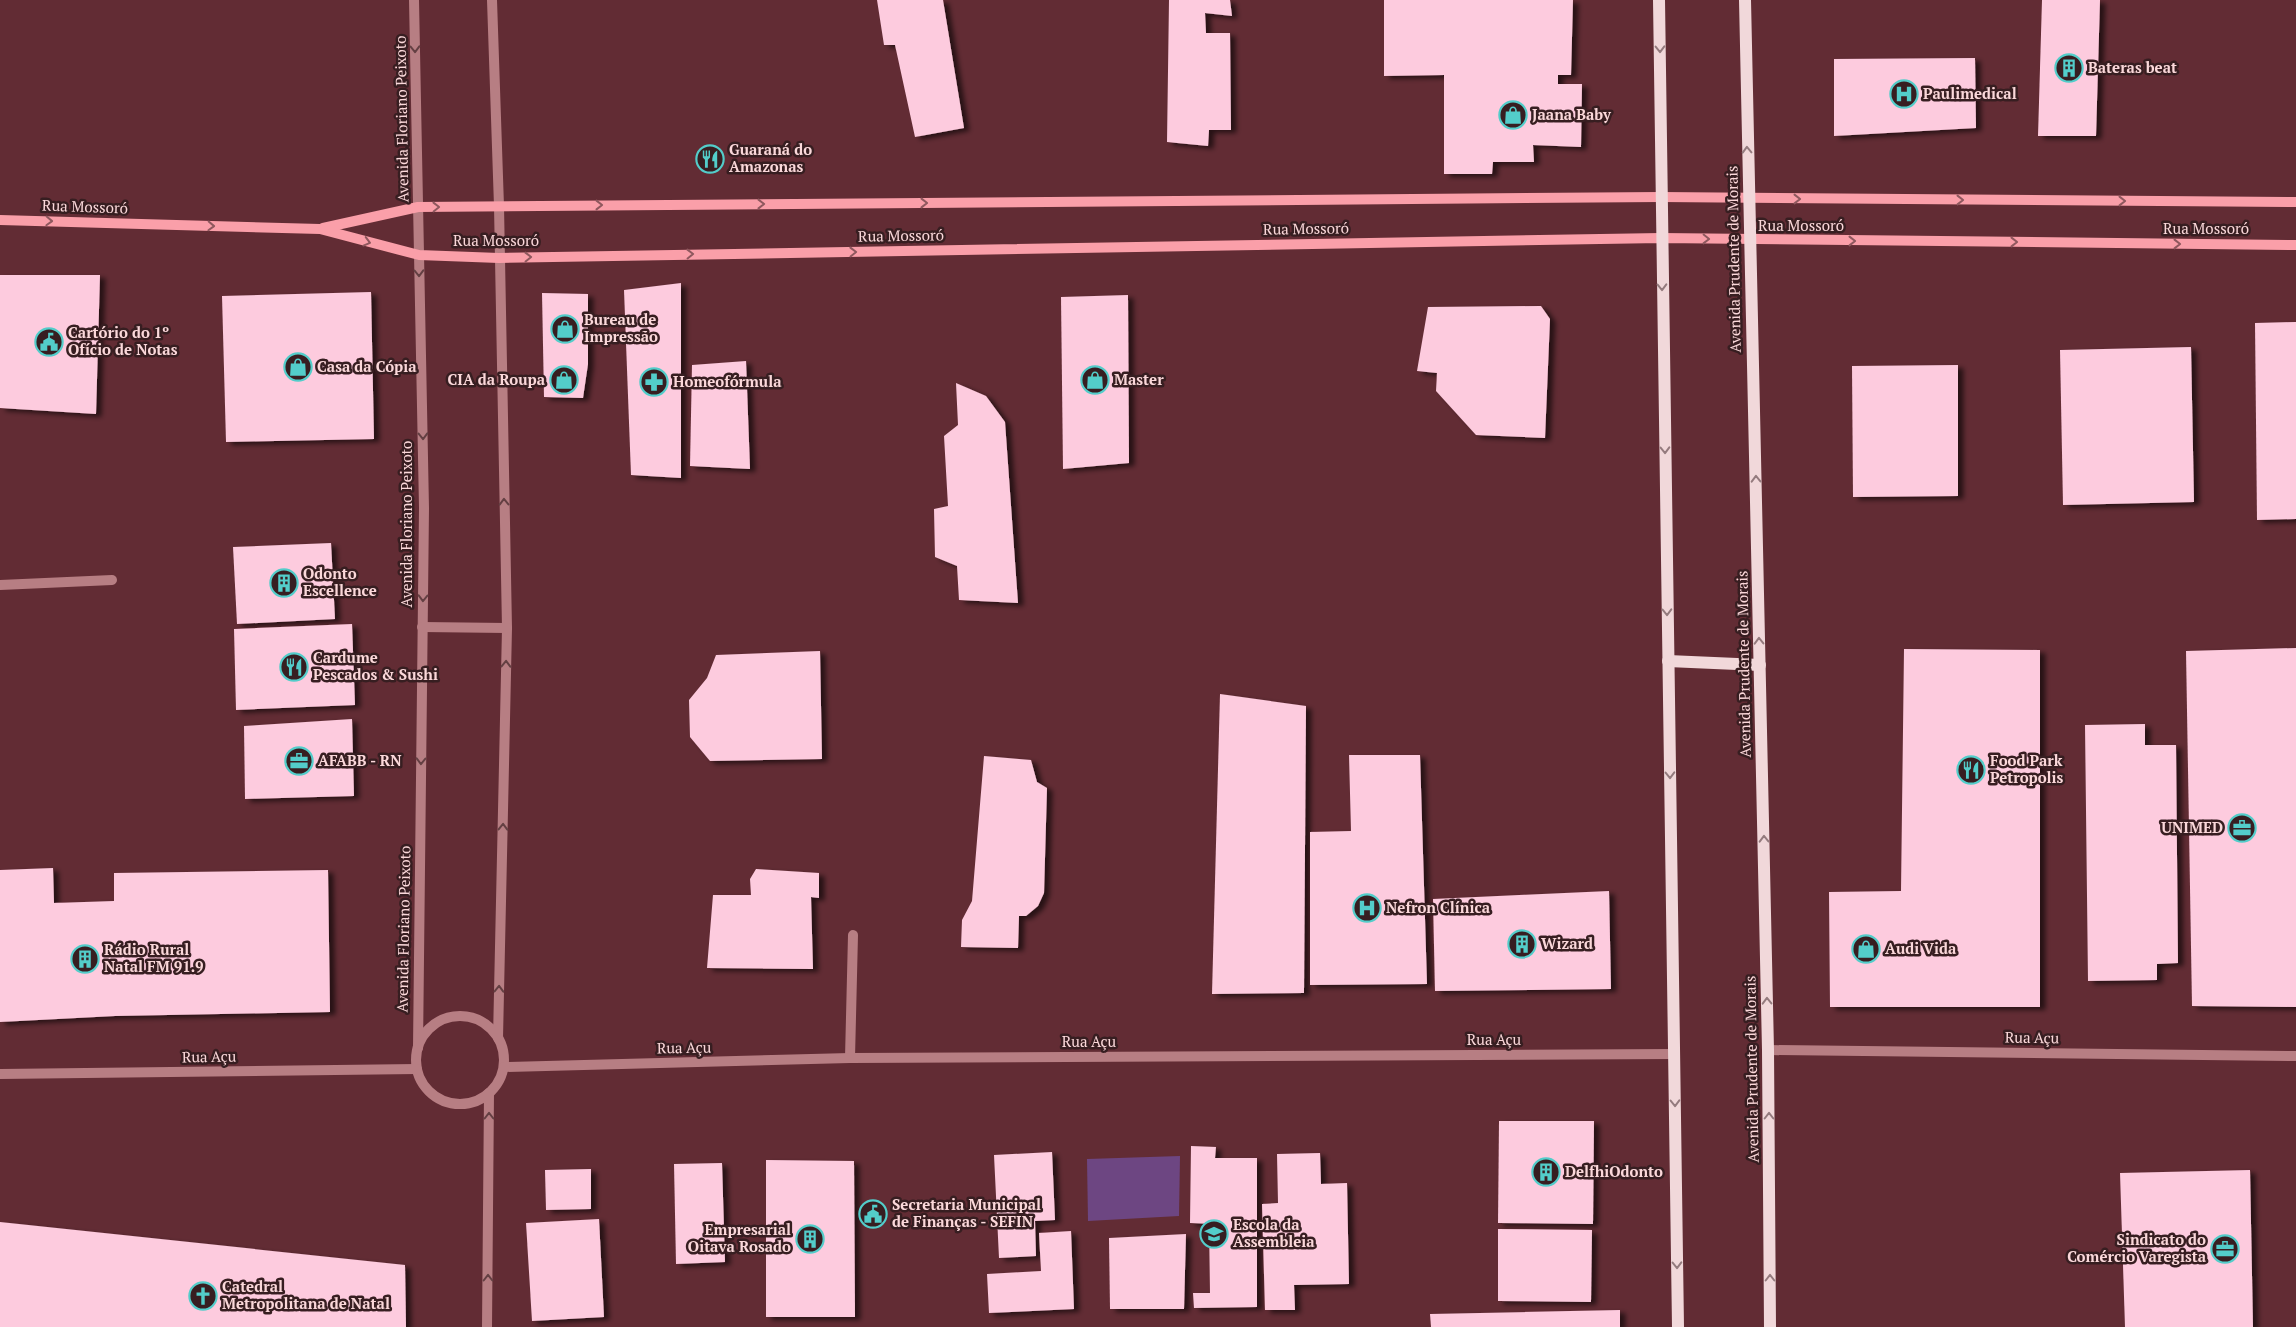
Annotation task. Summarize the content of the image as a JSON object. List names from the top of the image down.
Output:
{
  "streets": {
    "main road": ["Rua Mossoró", "Avenida Prudente de Morais"],
    "street": ["Avenida Floriano Peixoto", "Rua Açu"]
  },
  "crossings": [
    ["Avenida Floriano Peixoto", "Rua Mossoró"],
    ["Avenida Floriano Peixoto", "Rua Açu"],
    ["Rua Mossoró", "Avenida Prudente de Morais"],
    ["Avenida Prudente de Morais", "Rua Açu"]
  ],
  "one_way": ["Rua Mossoró"],
  "places": {
    "building": [
      "Bateras beat",
      "Odonto Escellence",
      "Wizard",
      "Rádio Rural Natal FM 91.9",
      "DelfhiOdonto",
      "Empresarial Oitava Rosado"
    ],
    "hospital": ["Paulimedical", "Nefron Clínica"],
    "shop": [
      "Jaana Baby",
      "Bureau de Impressão",
      "Casa da Cópia",
      "CIA da Roupa",
      "Master",
      "Audi Vida"
    ],
    "restaurant": ["Guaraná do Amazonas", "Cardume Pescados & Sushi", "Food Park Petropolis"],
    "public building": ["Cartório do 1º Ofício de Notas", "Secretaria Municipal de Finanças - SEFIN"],
    "pharmacy": ["Homeofórmula"],
    "office": ["AFABB - RN", "UNIMED", "Sindicato do Comércio Varegista"],
    "school or university": ["Escola da Assembleia"],
    "church": ["Catedral Metropolitana de Natal"]
  }
}
